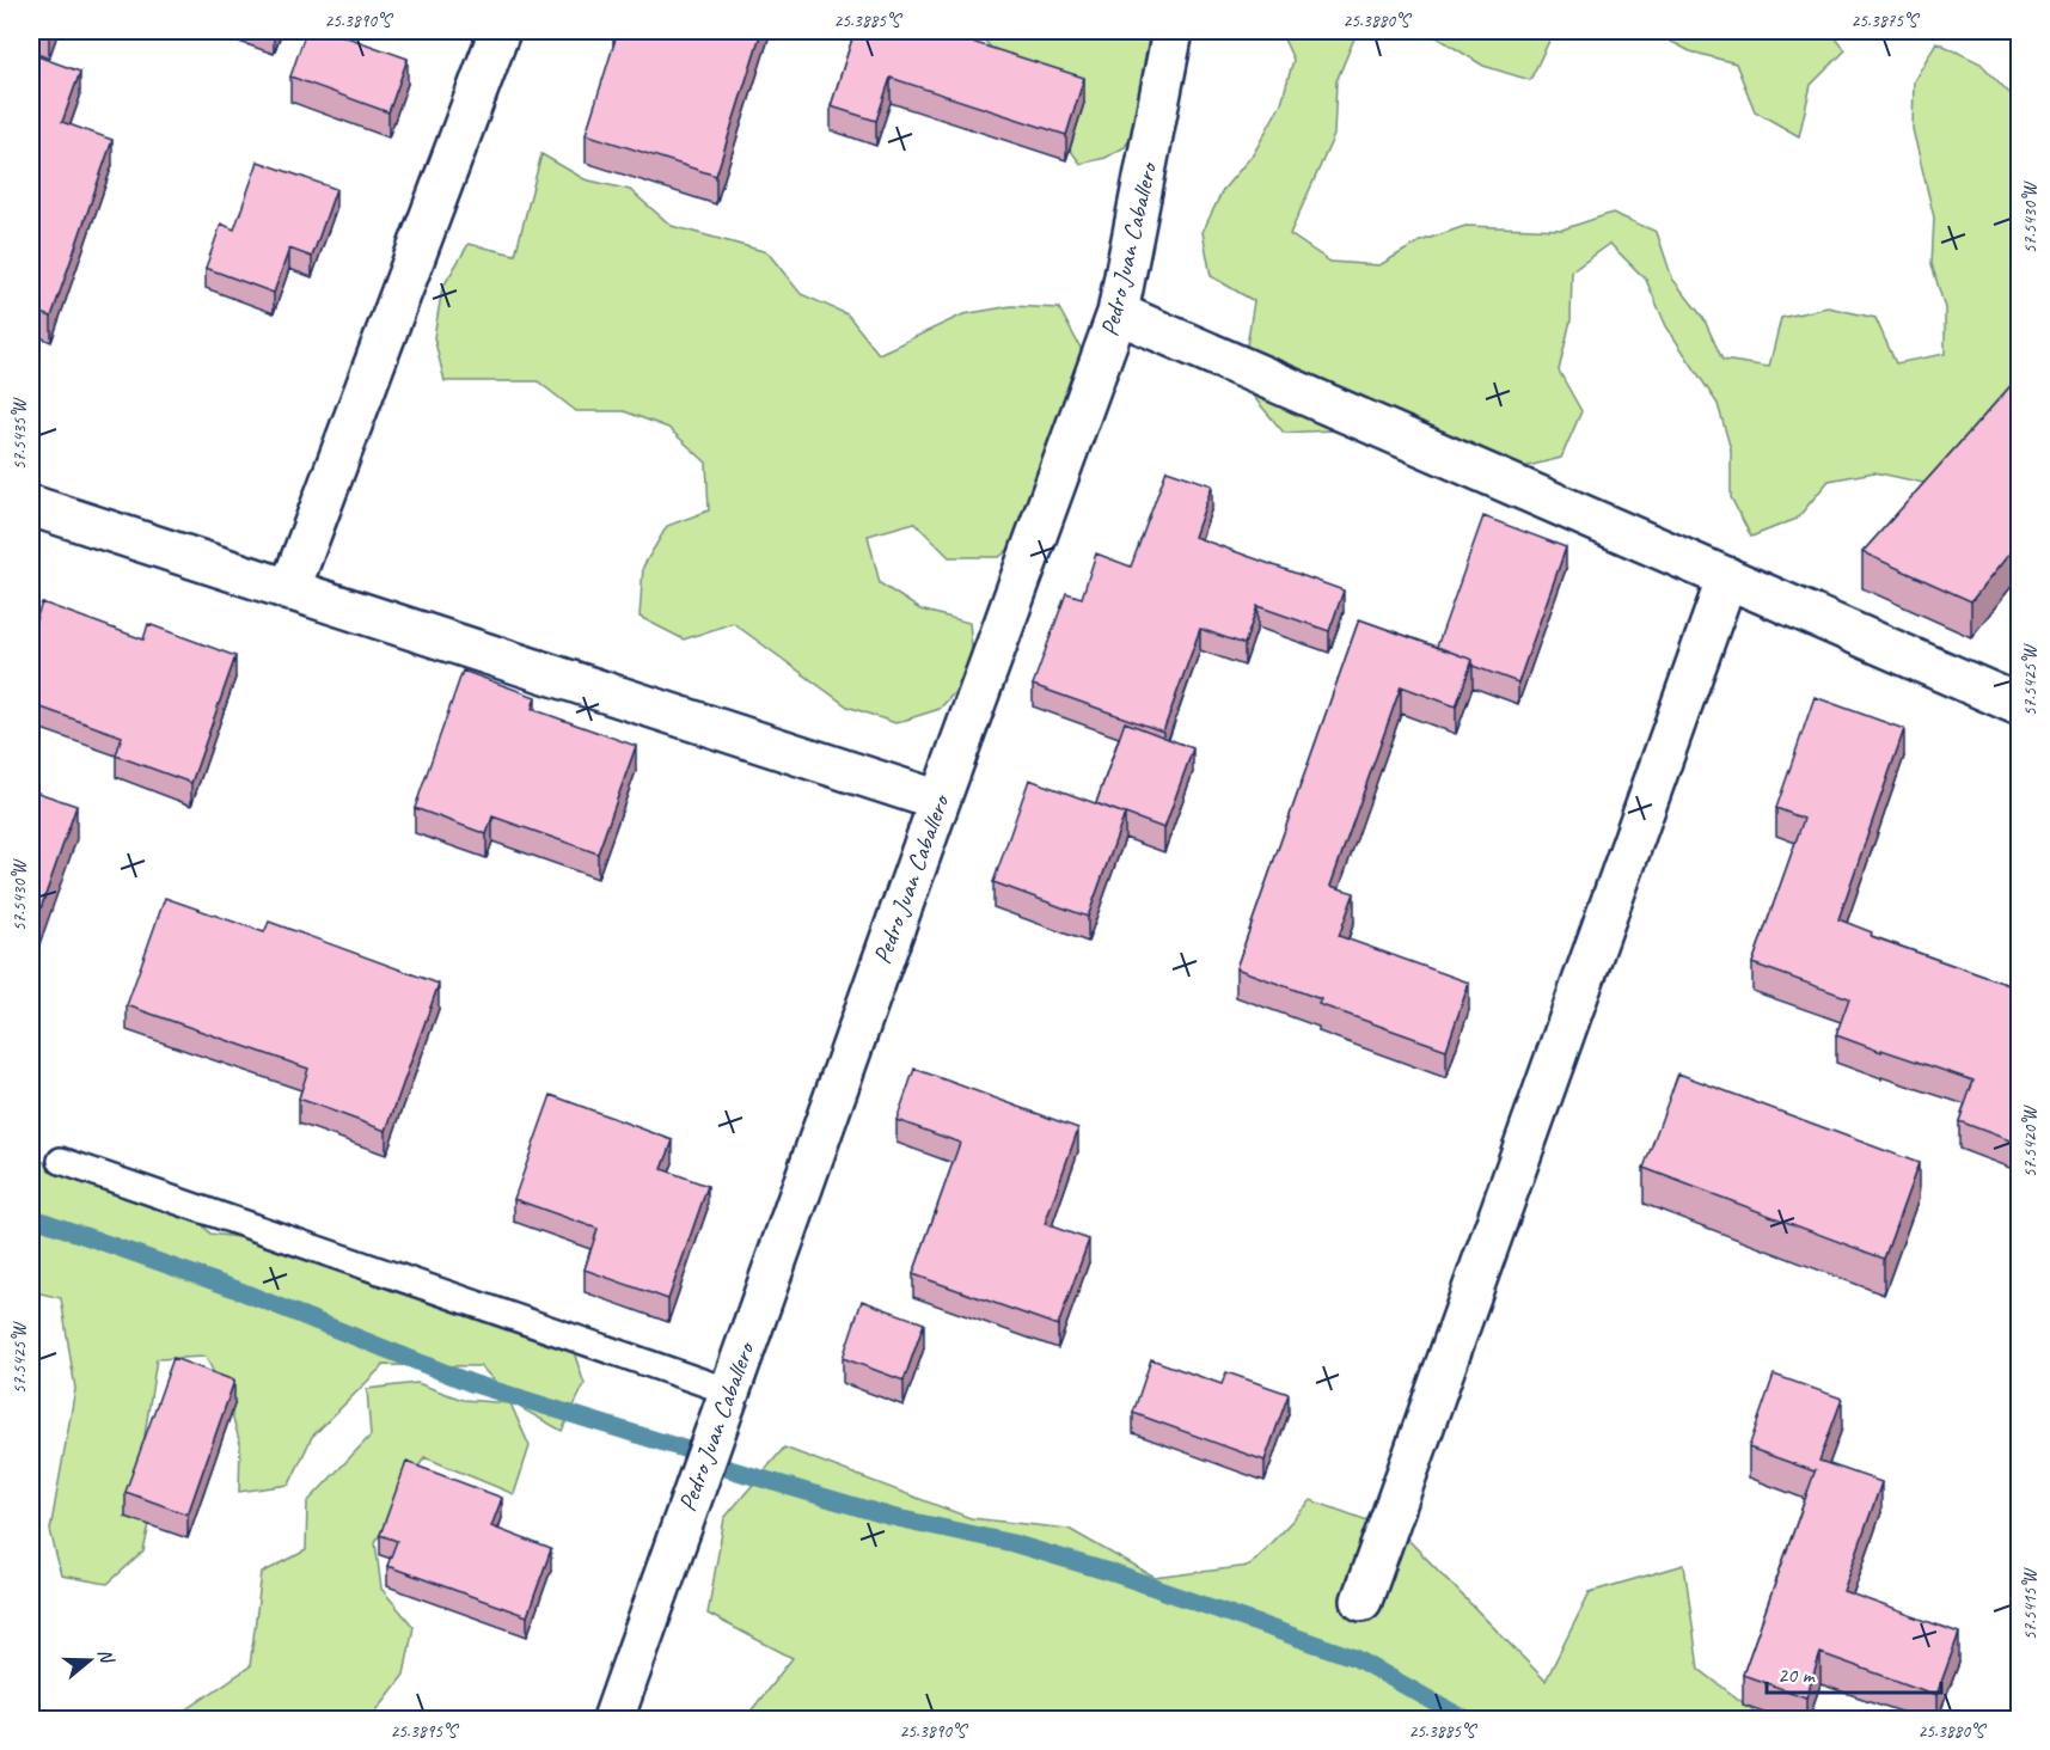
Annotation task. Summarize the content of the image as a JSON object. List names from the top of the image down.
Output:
{
  "streets": {
    "street": ["Pedro Juan Caballero"]
  },
  "scale_bar": "20 m",
  "north": "right",
  "coordinates": [
    "25.3890°S",
    "25.3885°S",
    "25.3880°S",
    "25.3875°S",
    "57.5430°W",
    "57.5435°W",
    "57.5425°W",
    "57.5420°W",
    "57.5415°W",
    "25.3895°S"
  ]
}
